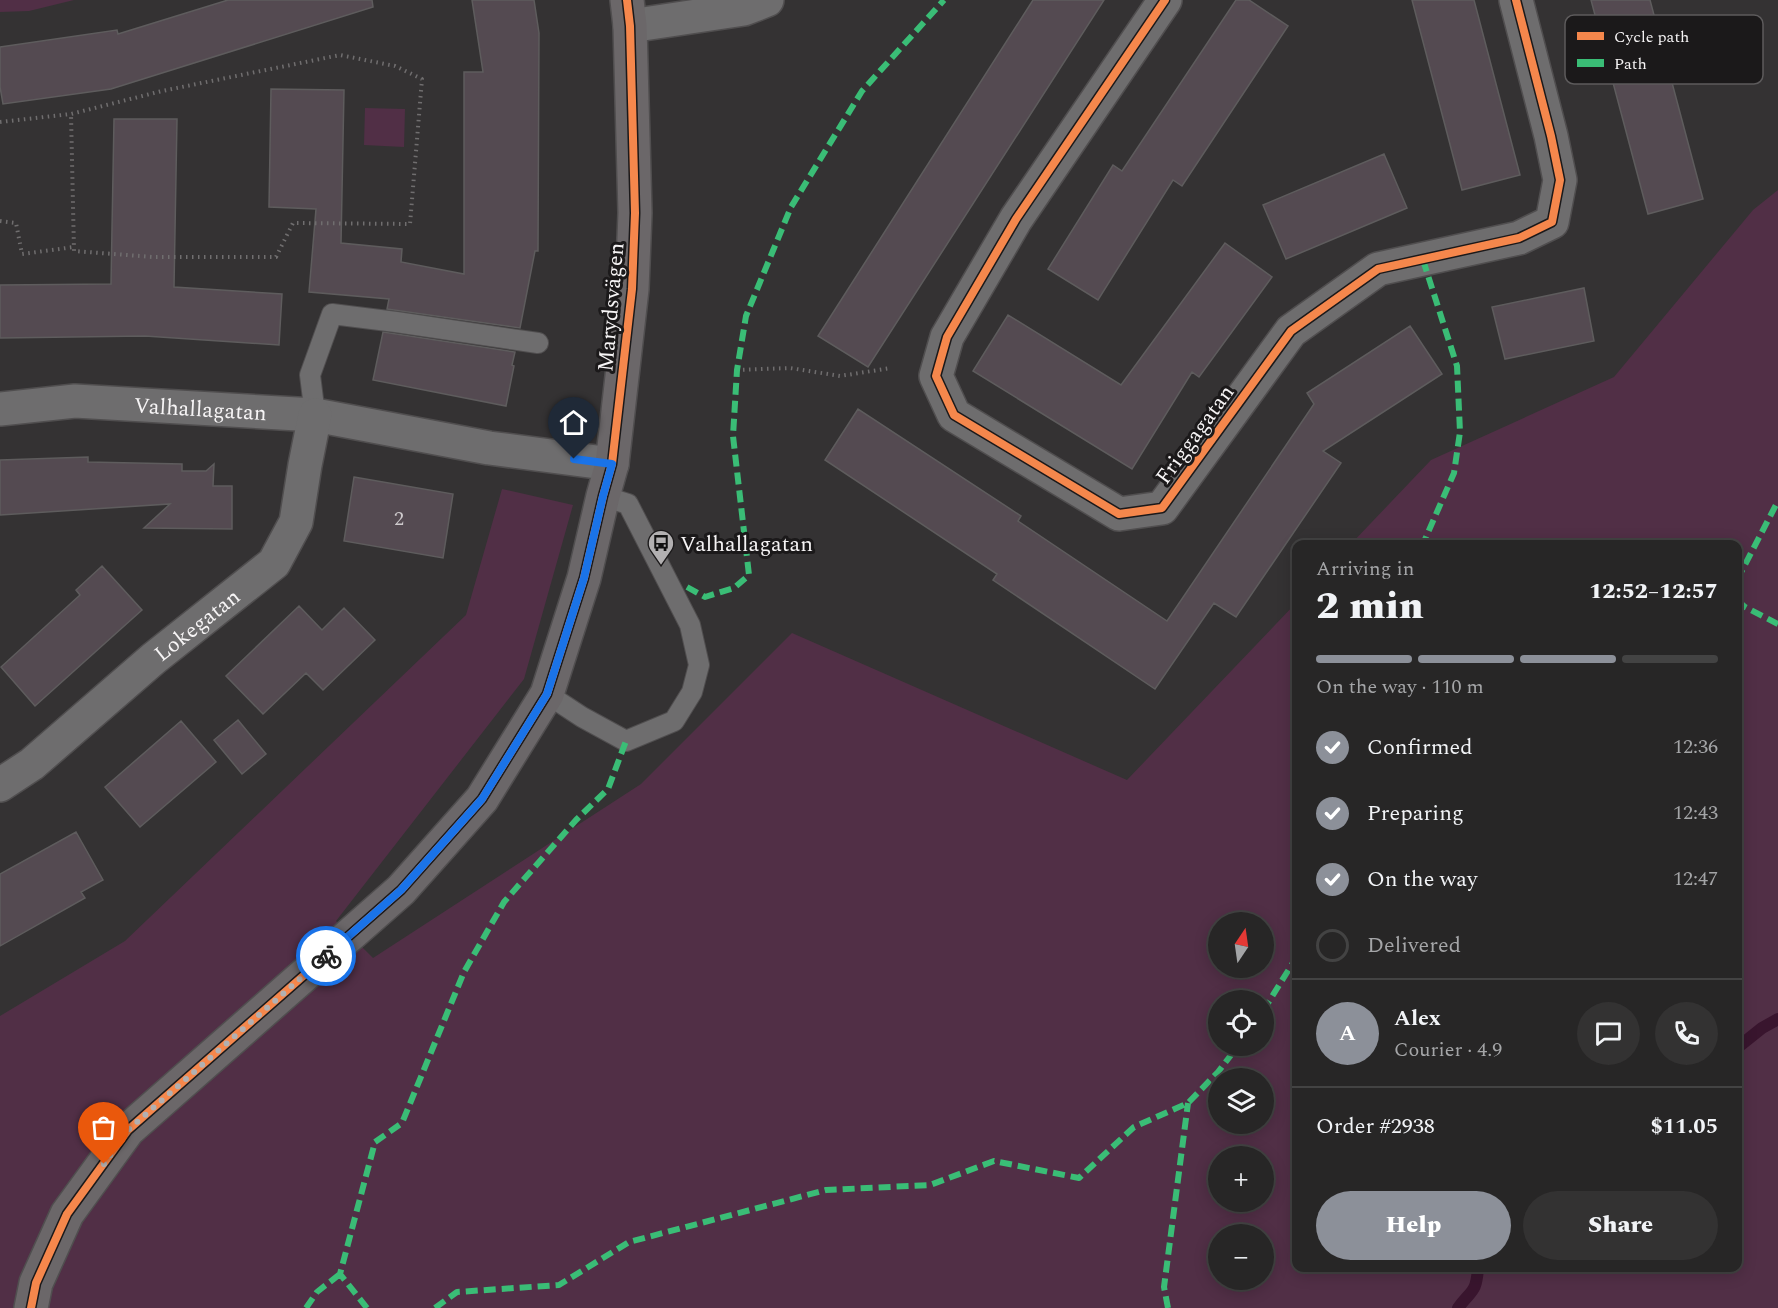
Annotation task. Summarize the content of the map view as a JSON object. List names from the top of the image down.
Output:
{
  "streets": {
    "street": [
      "Marydsvägen",
      "Valhallagatan",
      "Friggagatan",
      "Lokegatan"
    ]
  },
  "crossings": [
    ["Marydsvägen", "Valhallagatan"],
    ["Valhallagatan", "Lokegatan"]
  ],
  "places": {
    "bus stop": ["Valhallagatan"]
  },
  "house_numbers": ["2"],
  "legend": ["Cycle path", "Path"],
  "north": "top",
  "page": {
    "heading": ["2 min", "Arriving in", "12:52–12:57"],
    "panel": [
      "Alex",
      "Courier · 4.9",
      "Order #2938",
      "$11.05"
    ],
    "bar": "On the way · 110 m",
    "list": [
      ["Confirmed", "12:36"],
      ["Preparing", "12:43"],
      ["On the way", "12:47"],
      "Delivered"
    ],
    "map_buttons": ["+", "−"],
    "round": "A",
    "buttons": ["Help", "Share"]
  }
}
